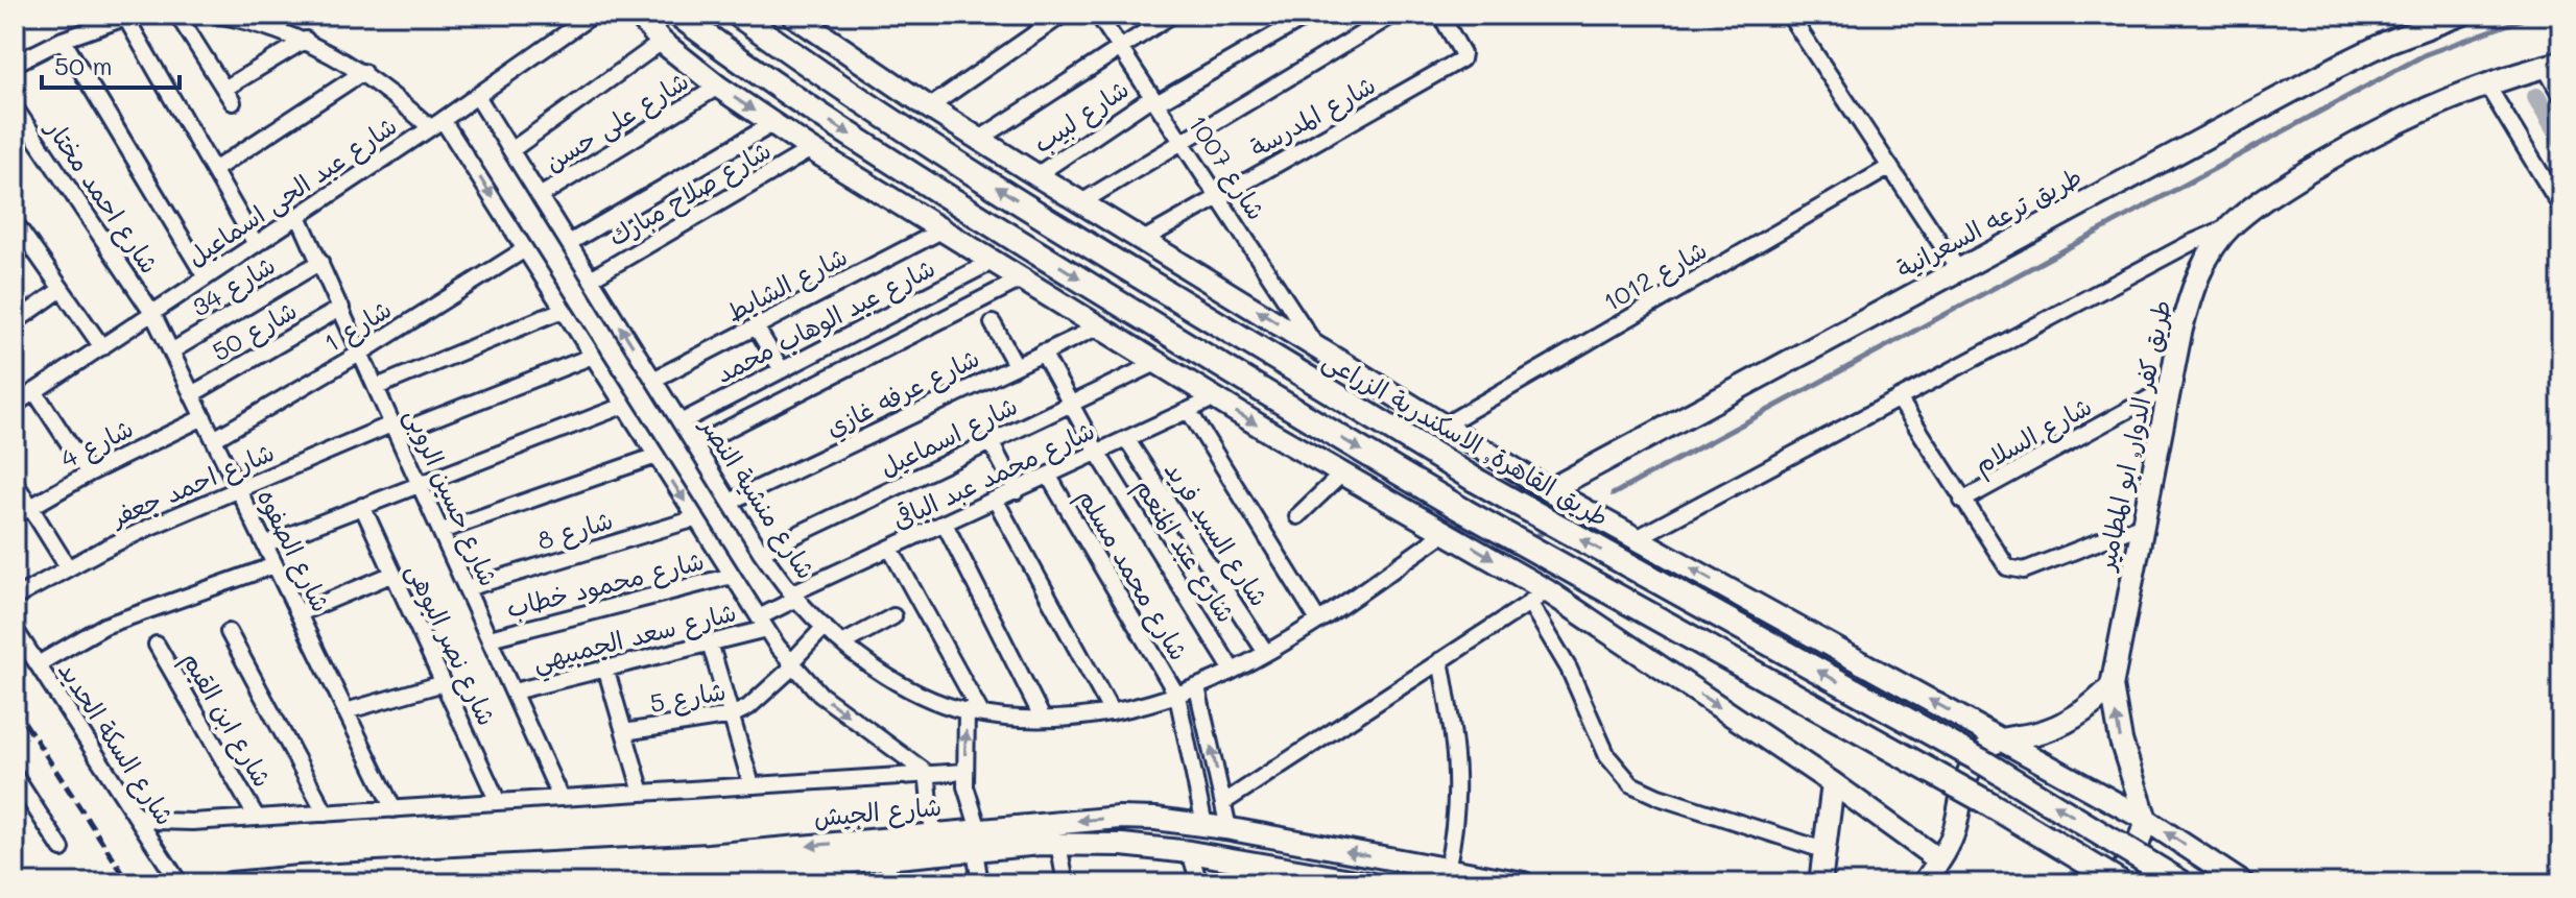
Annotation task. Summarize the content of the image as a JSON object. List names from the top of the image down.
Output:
{
  "streets": {
    "highway": ["طريق القاهرة, الاسكندرية الزراعى"],
    "main road": ["طريق ترعه السعرانية", "طريق كفر الدوار, ابو المطامير", "شارع الجيش"],
    "street": [
      "شارع لبيب",
      "شارع المدرسة",
      "شارع على حسن",
      "شارع 1007",
      "شارع عبد الحى اسماعيل",
      "شارع صلاح مبارك",
      "شارع احمد مختار",
      "شارع 1012",
      "شارع الشايط",
      "شارع 34",
      "شارع عبد الوهاب محمد",
      "شارع 1",
      "شارع 50",
      "شارع عرفه غازي",
      "شارع السلام",
      "شارع اسماعيل",
      "شارع 4",
      "شارع محمد عبد الباقى",
      "شارع احمد جعفر",
      "شارع حسين الروبى",
      "شارع منشية النصر",
      "شارع 8",
      "شارع السيد فريد",
      "شارع الصفوه",
      "شارع عبد المنعم",
      "شارع محمد مسلم",
      "شارع محمود خطاب",
      "شارع سعد الجمبيهي",
      "شارع نصر البوهى",
      "شارع 5",
      "شارع ابن القيم",
      "شارع السكة الحديد"
    ]
  },
  "crossings": [
    ["شارع لبيب", "شارع 1007"],
    ["شارع المدرسة", "شارع 1007"],
    ["شارع على حسن", "شارع منشية النصر"],
    ["شارع عبد الحى اسماعيل", "شارع احمد مختار"],
    ["شارع عبد الحى اسماعيل", "شارع حسين الروبى"],
    ["شارع عبد الحى اسماعيل", "شارع منشية النصر"],
    ["شارع عبد الحى اسماعيل", "شارع الصفوه"],
    ["شارع صلاح مبارك", "شارع منشية النصر"],
    ["شارع احمد مختار", "شارع الصفوه"],
    ["شارع الشايط", "شارع منشية النصر"],
    ["شارع 34", "شارع حسين الروبى"],
    ["شارع 34", "شارع الصفوه"],
    ["شارع عبد الوهاب محمد", "شارع منشية النصر"],
    ["شارع 1", "شارع حسين الروبى"],
    ["شارع 1", "شارع الصفوه"],
    ["شارع 50", "شارع حسين الروبى"],
    ["شارع 50", "شارع الصفوه"],
    ["شارع عرفه غازي", "شارع منشية النصر"],
    ["شارع عرفه غازي", "شارع عبد المنعم"],
    ["طريق كفر الدوار, ابو المطامير", "شارع السلام"],
    ["شارع اسماعيل", "شارع منشية النصر"],
    ["شارع اسماعيل", "شارع عبد المنعم"],
    ["شارع 4", "شارع الصفوه"],
    ["شارع محمد عبد الباقى", "شارع منشية النصر"],
    ["شارع محمد عبد الباقى", "شارع السيد فريد"],
    ["شارع محمد عبد الباقى", "شارع عبد المنعم"],
    ["شارع محمد عبد الباقى", "شارع محمد مسلم"],
    ["شارع محمد عبد الباقى", "شارع سعد الجمبيهي"],
    ["شارع احمد جعفر", "شارع حسين الروبى"],
    ["شارع احمد جعفر", "شارع الصفوه"],
    ["شارع حسين الروبى", "شارع 8"],
    ["شارع حسين الروبى", "شارع محمود خطاب"],
    ["شارع حسين الروبى", "شارع سعد الجمبيهي"],
    ["شارع منشية النصر", "شارع السيد فريد"],
    ["شارع منشية النصر", "شارع عبد المنعم"],
    ["شارع منشية النصر", "شارع محمد مسلم"],
    ["شارع منشية النصر", "شارع 5"],
    ["شارع محمد مسلم", "شارع الجيش"]
  ],
  "scale_bar": "50 m"
}
